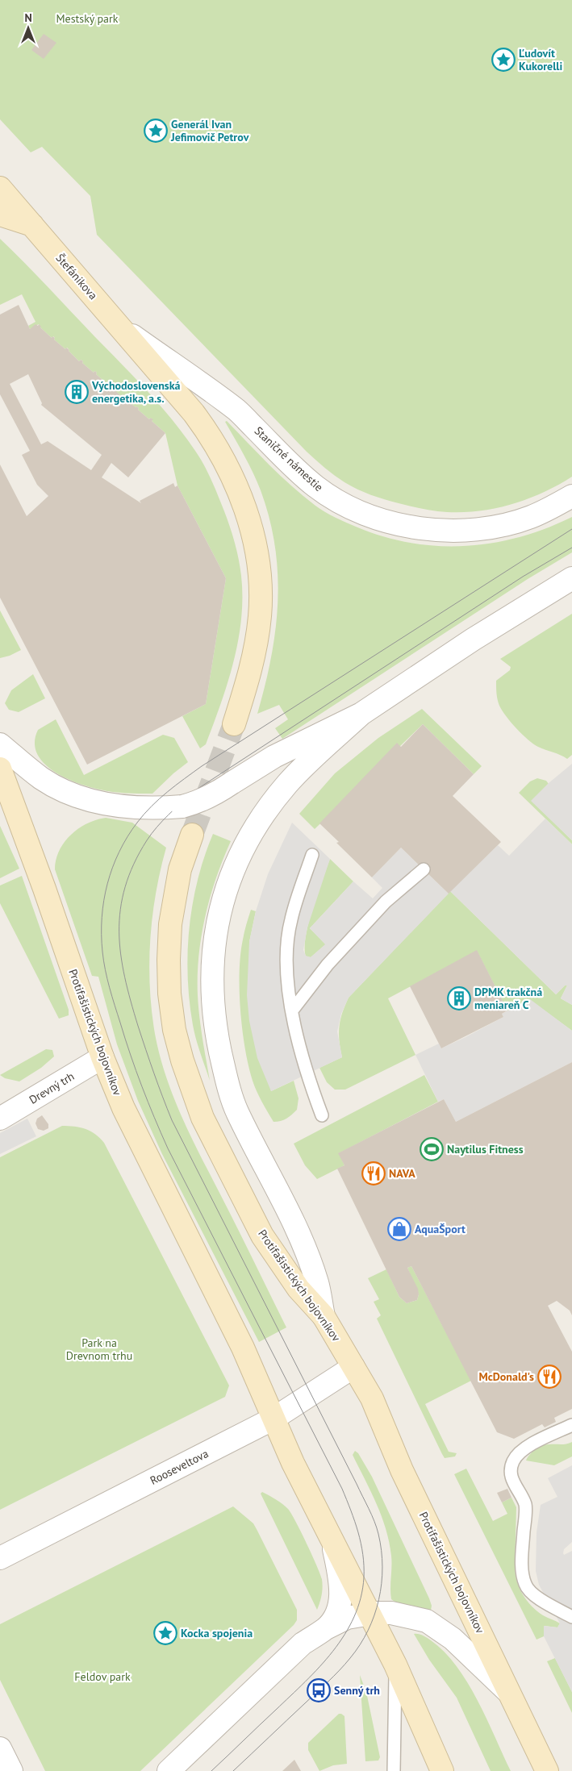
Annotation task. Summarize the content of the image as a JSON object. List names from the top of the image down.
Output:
{
  "streets": {
    "street": [
      "Štefánikova",
      "Staničné námestie",
      "Protifašistických bojovníkov",
      "Drevný trh",
      "Rooseveltova"
    ]
  },
  "crossings": [
    ["Štefánikova", "Staničné námestie"],
    ["Protifašistických bojovníkov", "Drevný trh"],
    ["Protifašistických bojovníkov", "Rooseveltova"]
  ],
  "parks": ["Mestský park", "Park na Drevnom trhu", "Feldov park"],
  "places": {
    "place": ["Ľudovít Kukorelli", "Generál Ivan Jefimovič Petrov", "Kocka spojenia"],
    "building": ["Východoslovenská energetika, a.s.", "DPMK trakčná meniareň C"],
    "sports": ["Naytilus Fitness"],
    "restaurant": ["NAVA", "McDonald's"],
    "shop": ["AquaŠport"],
    "bus stop": ["Senný trh"]
  },
  "north": "top"
}
